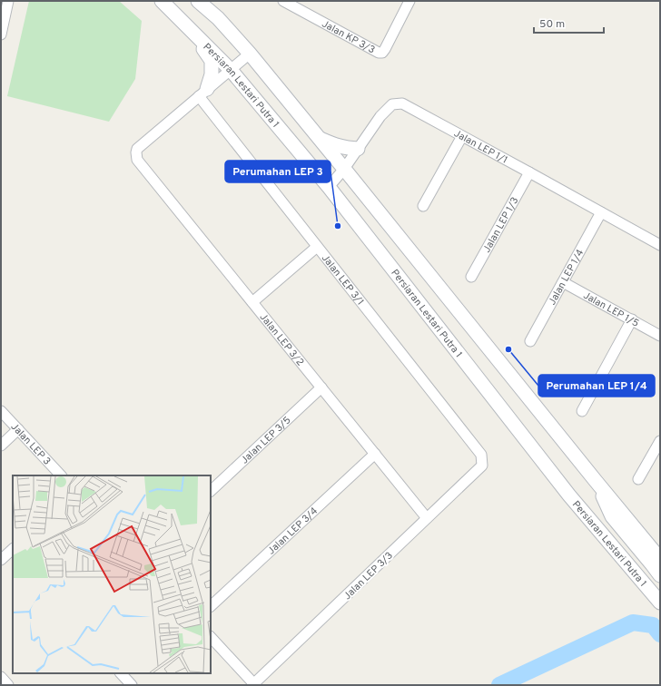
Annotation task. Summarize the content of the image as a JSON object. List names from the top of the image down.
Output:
{
  "streets": {
    "street": [
      "Jalan KP 3/3",
      "Persiaran Lestari Putra 1",
      "Jalan LEP 1/1",
      "Jalan LEP 1/3",
      "Jalan LEP 1/4",
      "Jalan LEP 3/1",
      "Jalan LEP 1/5",
      "Jalan LEP 3/2",
      "Jalan LEP 3/5",
      "Jalan LEP 3",
      "Jalan LEP 3/4",
      "Jalan LEP 3/3"
    ]
  },
  "crossings": [
    ["Persiaran Lestari Putra 1", "Jalan LEP 1/1"],
    ["Jalan LEP 1/1", "Jalan LEP 1/3"],
    ["Jalan LEP 1/1", "Jalan LEP 1/4"],
    ["Jalan LEP 1/4", "Jalan LEP 1/5"],
    ["Jalan LEP 3/1", "Jalan LEP 3/2"],
    ["Jalan LEP 3/1", "Jalan LEP 3/3"],
    ["Jalan LEP 3/2", "Jalan LEP 3/5"],
    ["Jalan LEP 3/2", "Jalan LEP 3/4"],
    ["Jalan LEP 3/2", "Jalan LEP 3/3"]
  ],
  "places": ["Perumahan LEP 3", "Perumahan LEP 1/4"],
  "scale_bar": "50 m"
}
